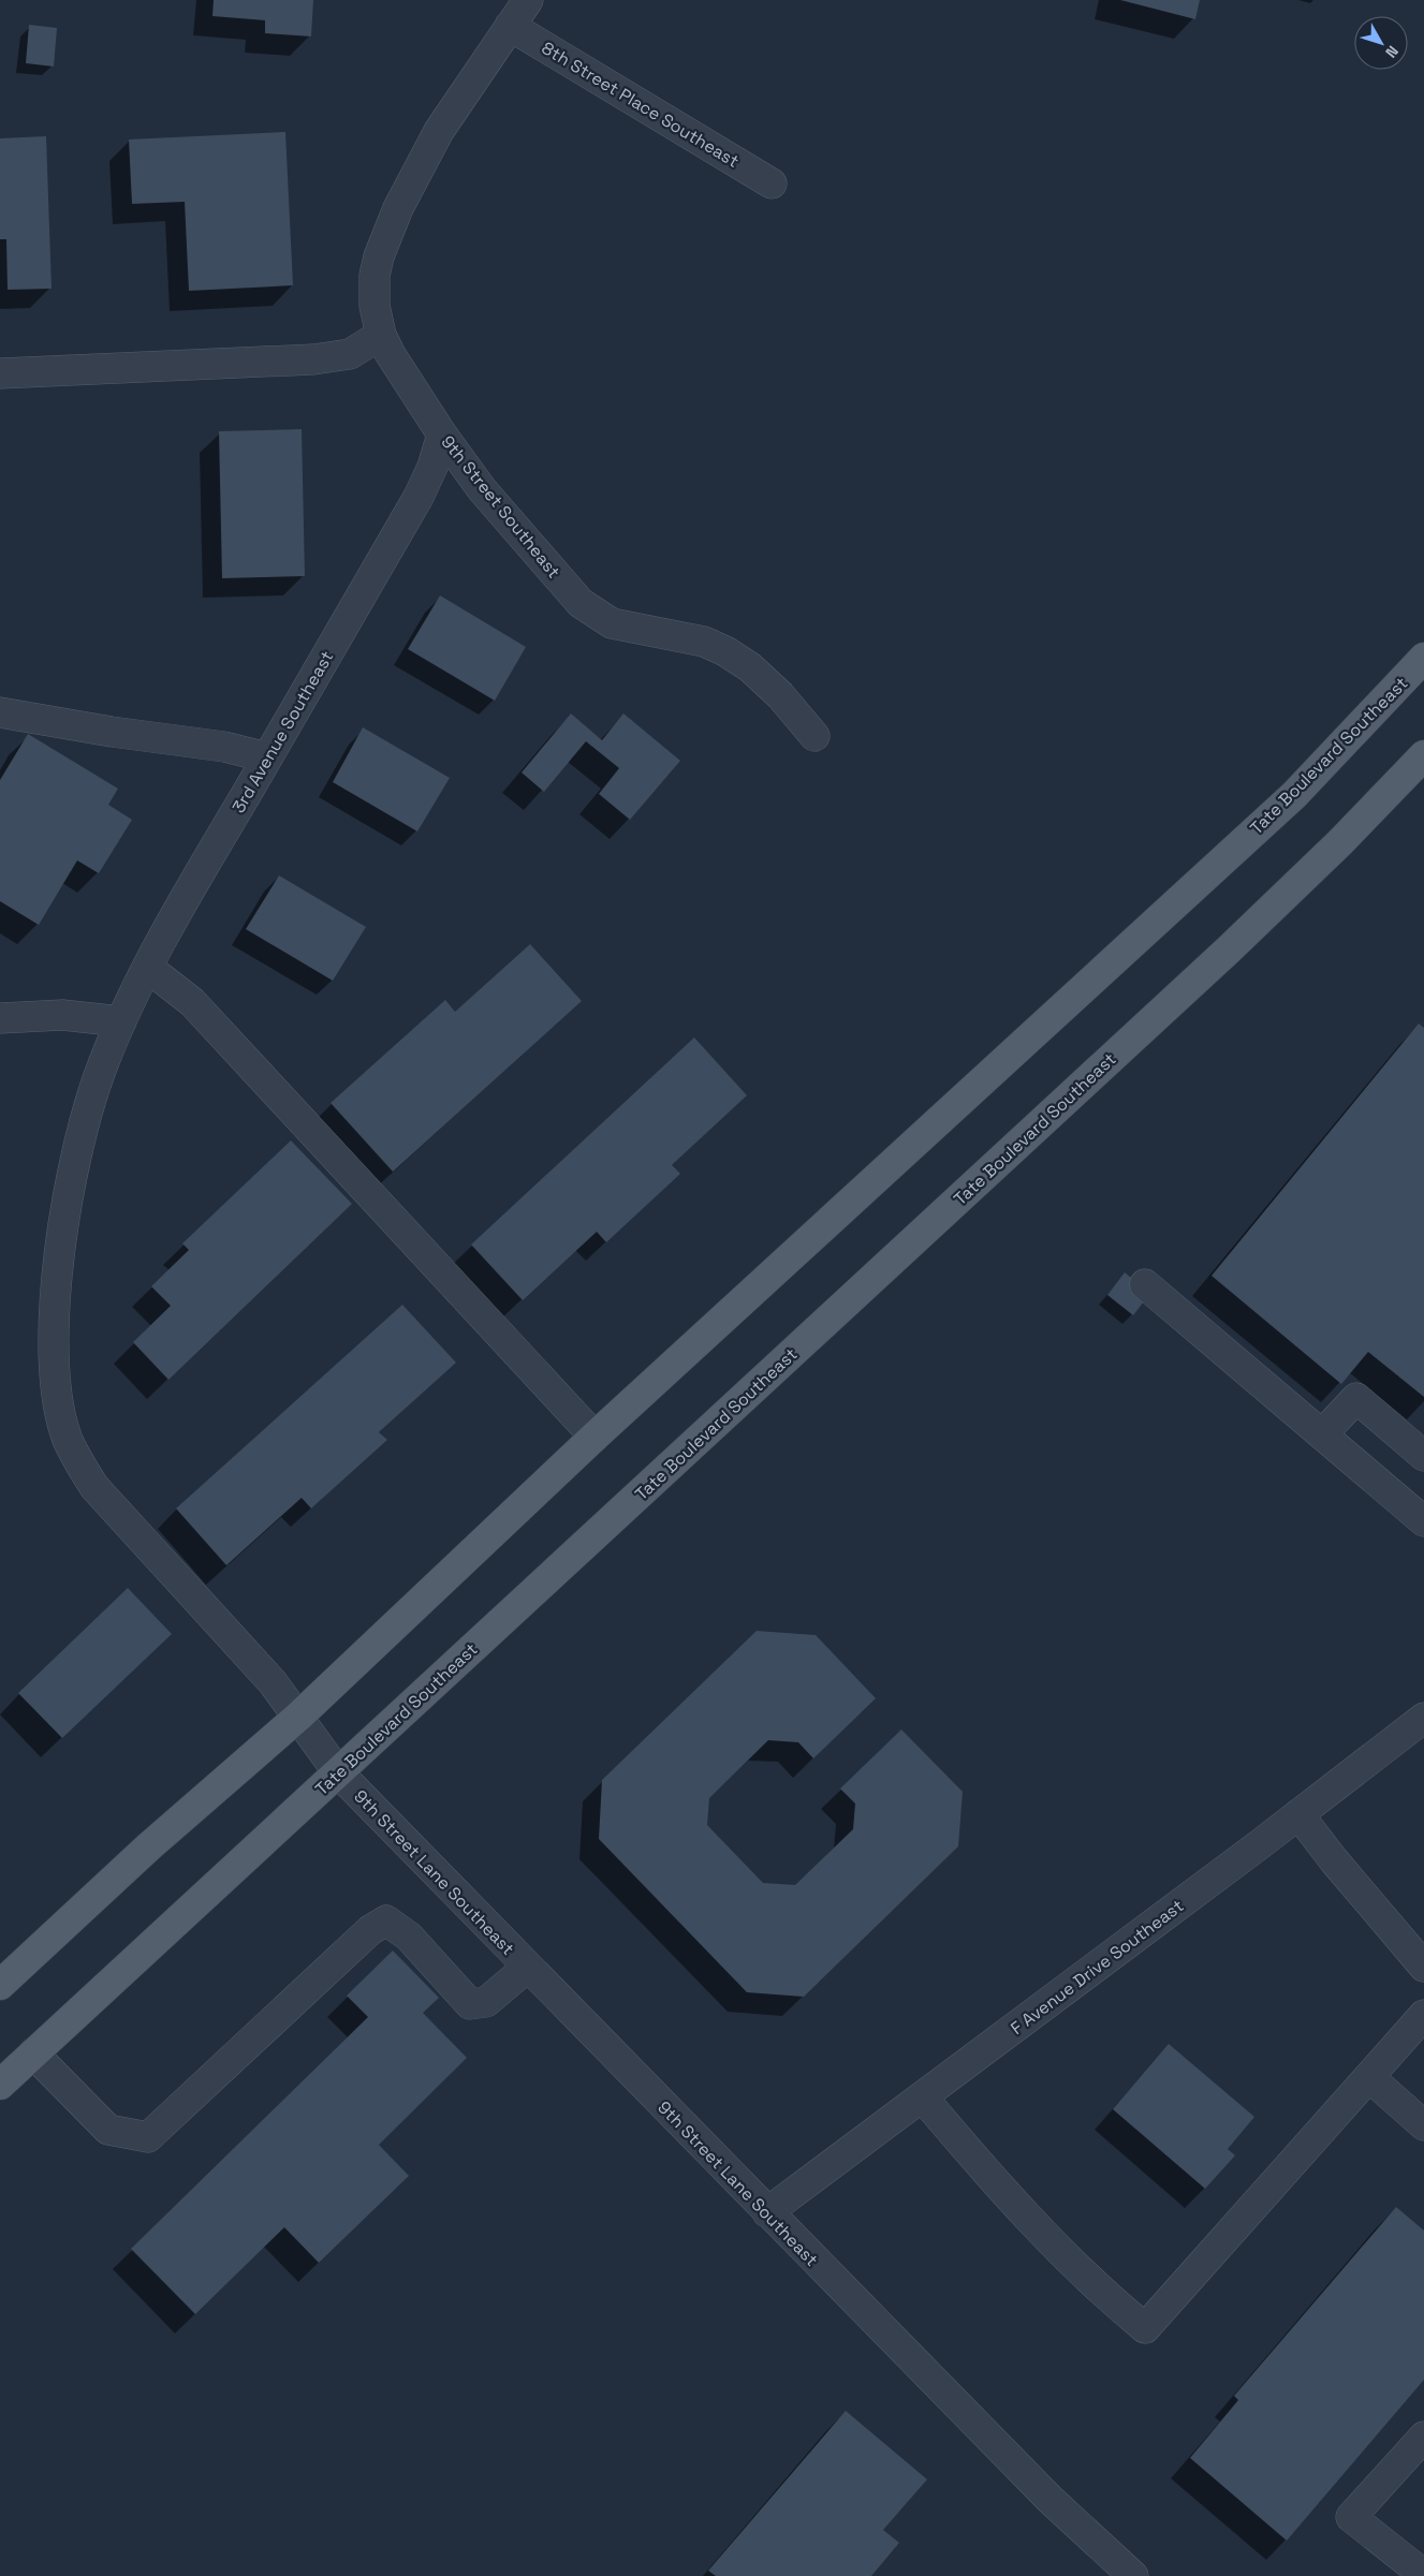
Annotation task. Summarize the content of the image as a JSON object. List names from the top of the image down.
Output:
{
  "streets": {
    "main road": ["Tate Boulevard Southeast"],
    "street": [
      "8th Street Place Southeast",
      "9th Street Southeast",
      "3rd Avenue Southeast",
      "9th Street Lane Southeast",
      "F Avenue Drive Southeast"
    ]
  },
  "crossings": [
    ["9th Street Southeast", "3rd Avenue Southeast"],
    ["3rd Avenue Southeast", "9th Street Lane Southeast"],
    ["Tate Boulevard Southeast", "9th Street Lane Southeast"],
    ["9th Street Lane Southeast", "F Avenue Drive Southeast"]
  ],
  "north": "bottom right"
}
